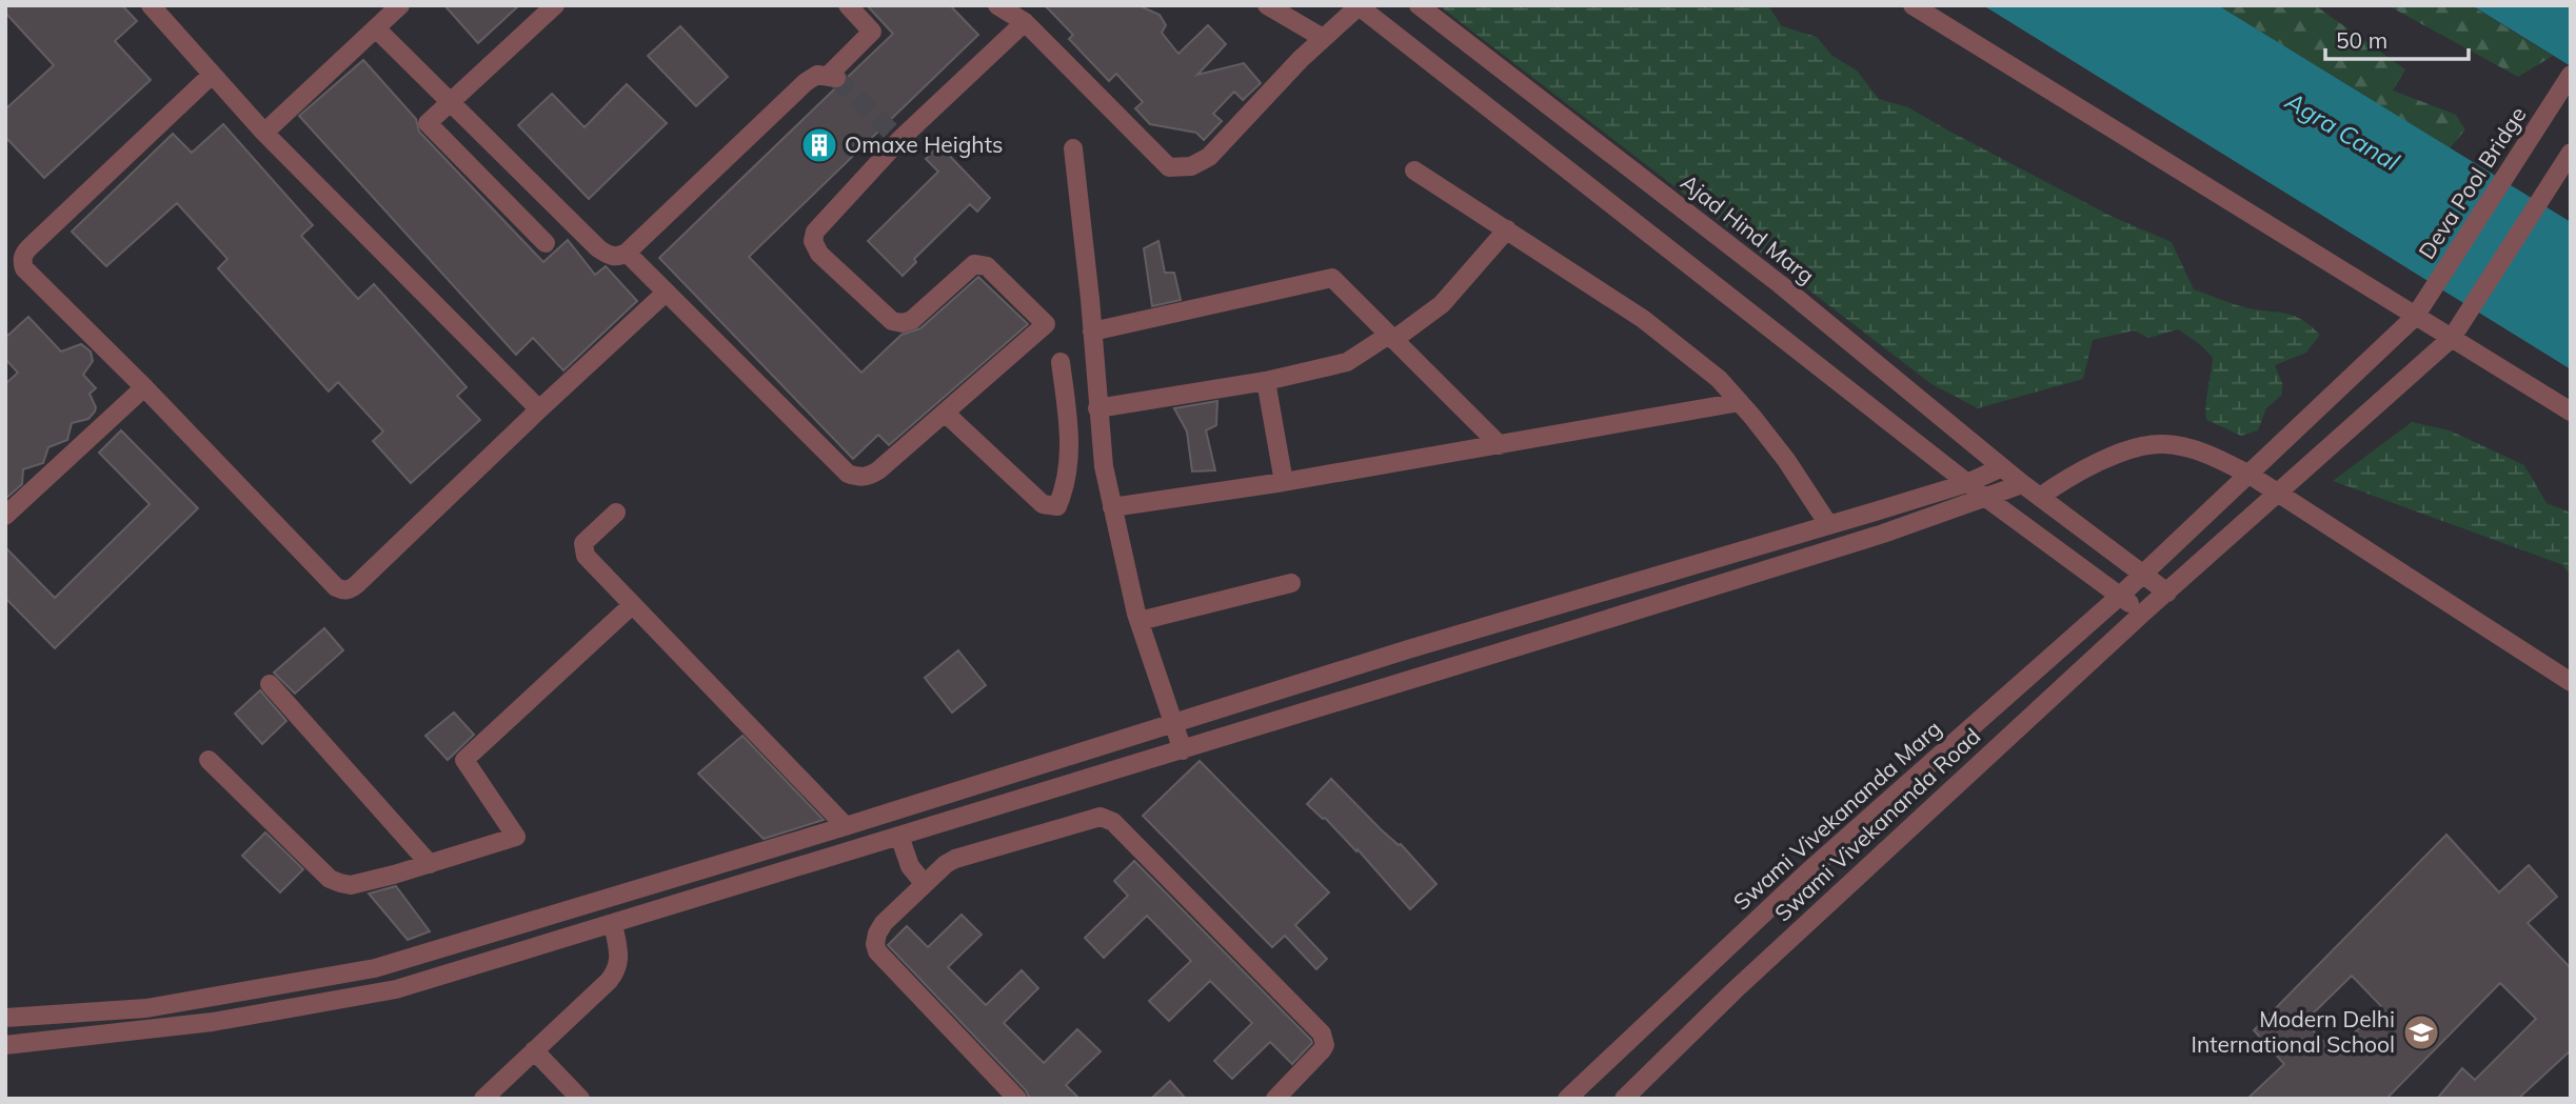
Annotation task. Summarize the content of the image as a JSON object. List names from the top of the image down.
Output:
{
  "streets": {
    "street": [
      "Deva Pool Bridge",
      "Ajad Hind Marg",
      "Swami Vivekananda Marg",
      "Swami Vivekananda Road"
    ]
  },
  "crossings": [
    ["Deva Pool Bridge", "Swami Vivekananda Marg"],
    ["Ajad Hind Marg", "Swami Vivekananda Marg"],
    ["Ajad Hind Marg", "Swami Vivekananda Road"]
  ],
  "water": ["Agra Canal"],
  "places": {
    "building": ["Omaxe Heights"],
    "school or university": ["Modern Delhi International School"]
  },
  "scale_bar": "50 m"
}
